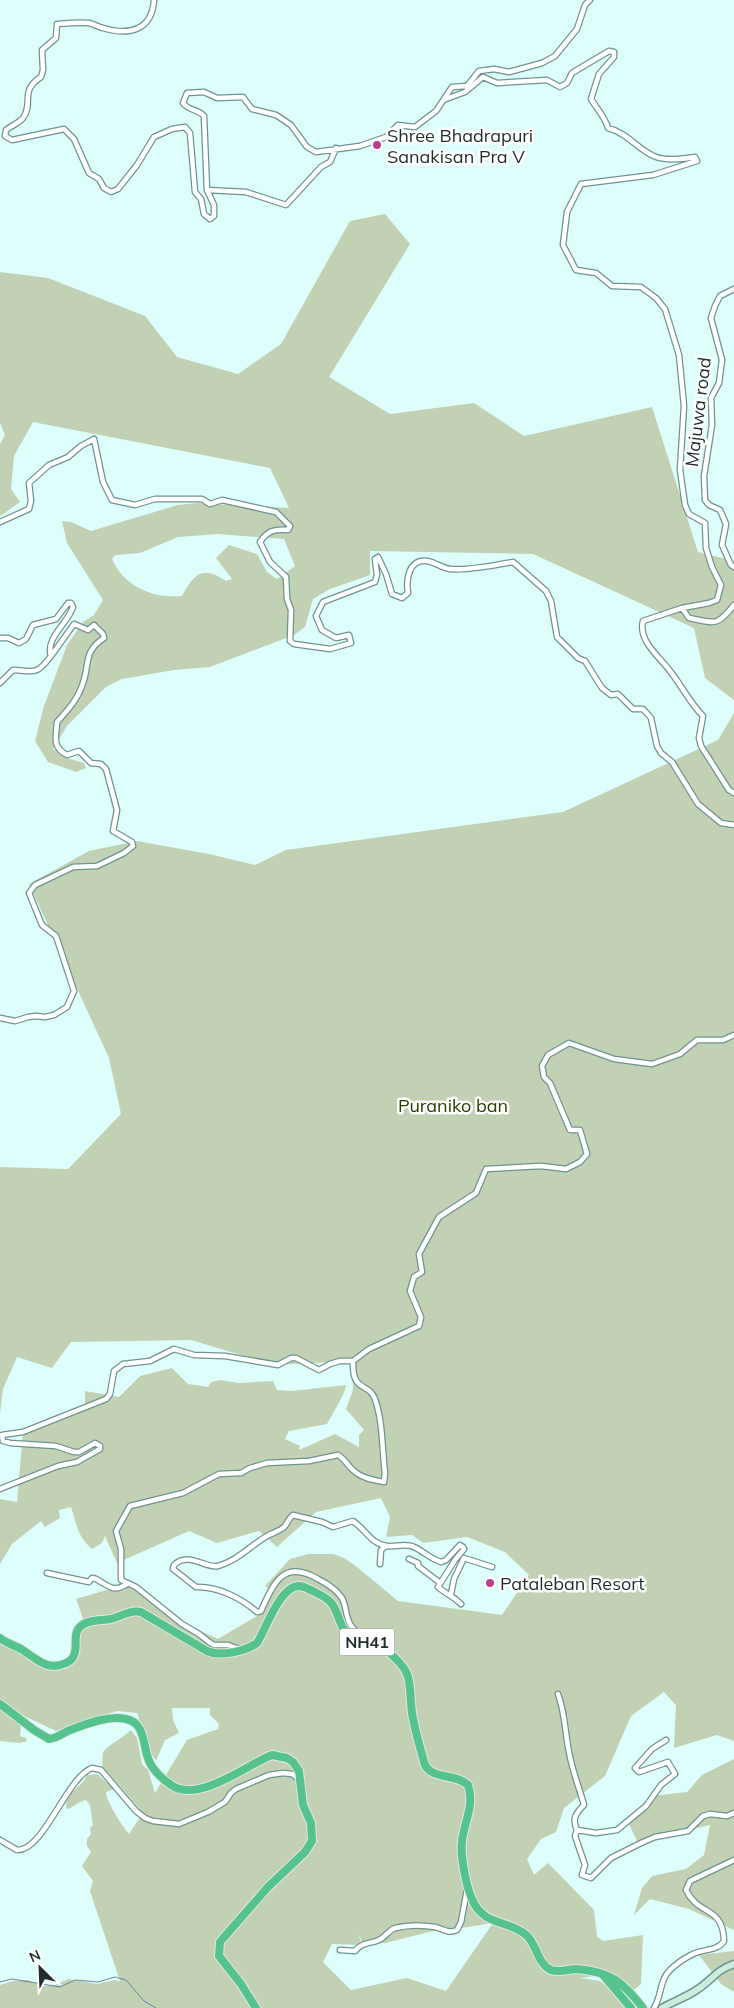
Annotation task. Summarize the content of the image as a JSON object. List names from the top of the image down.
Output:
{
  "streets": {
    "highway": ["NH41"],
    "street": ["Majuwa road"]
  },
  "parks": ["Puraniko ban"],
  "places": ["Shree Bhadrapuri Sanakisan Pra V", "Pataleban Resort"],
  "north": "top left"
}
